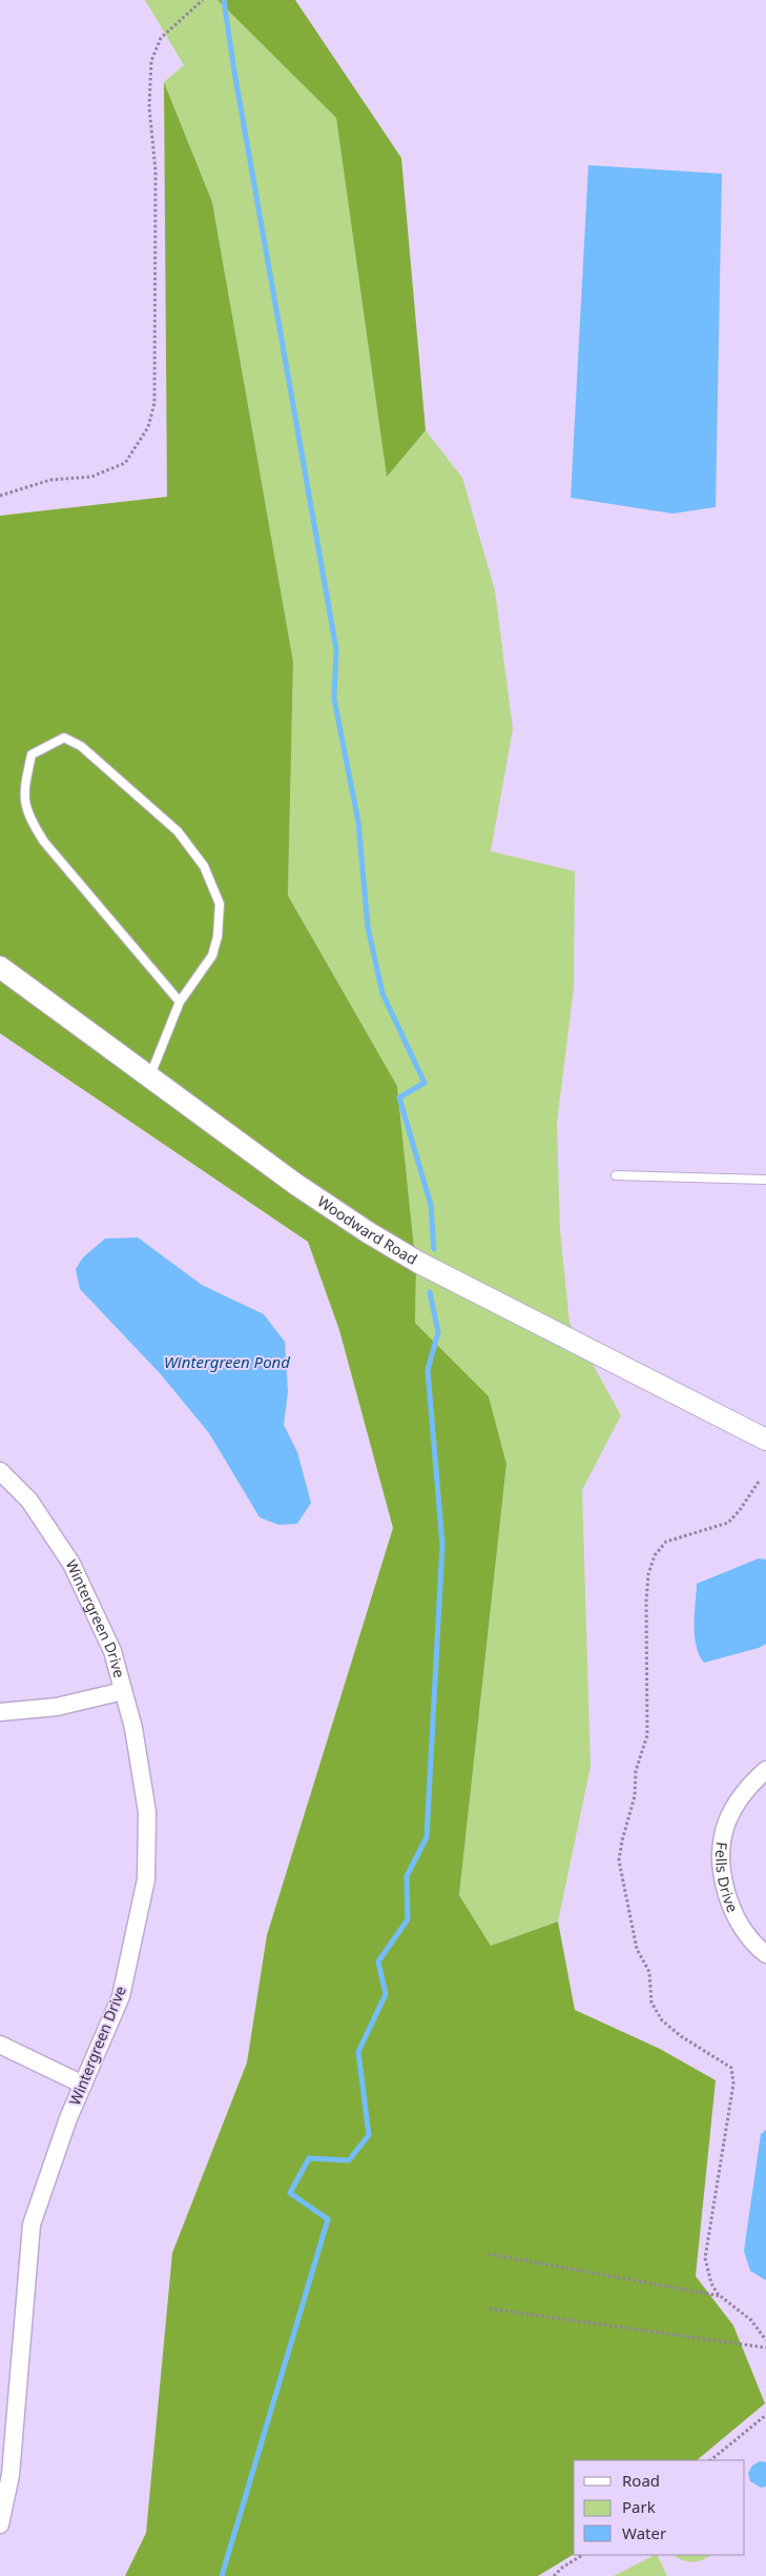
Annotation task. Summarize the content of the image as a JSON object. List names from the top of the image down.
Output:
{
  "streets": {
    "street": ["Woodward Road", "Wintergreen Drive", "Fells Drive"]
  },
  "water": ["Wintergreen Pond"],
  "legend": ["Road", "Park", "Water"]
}
